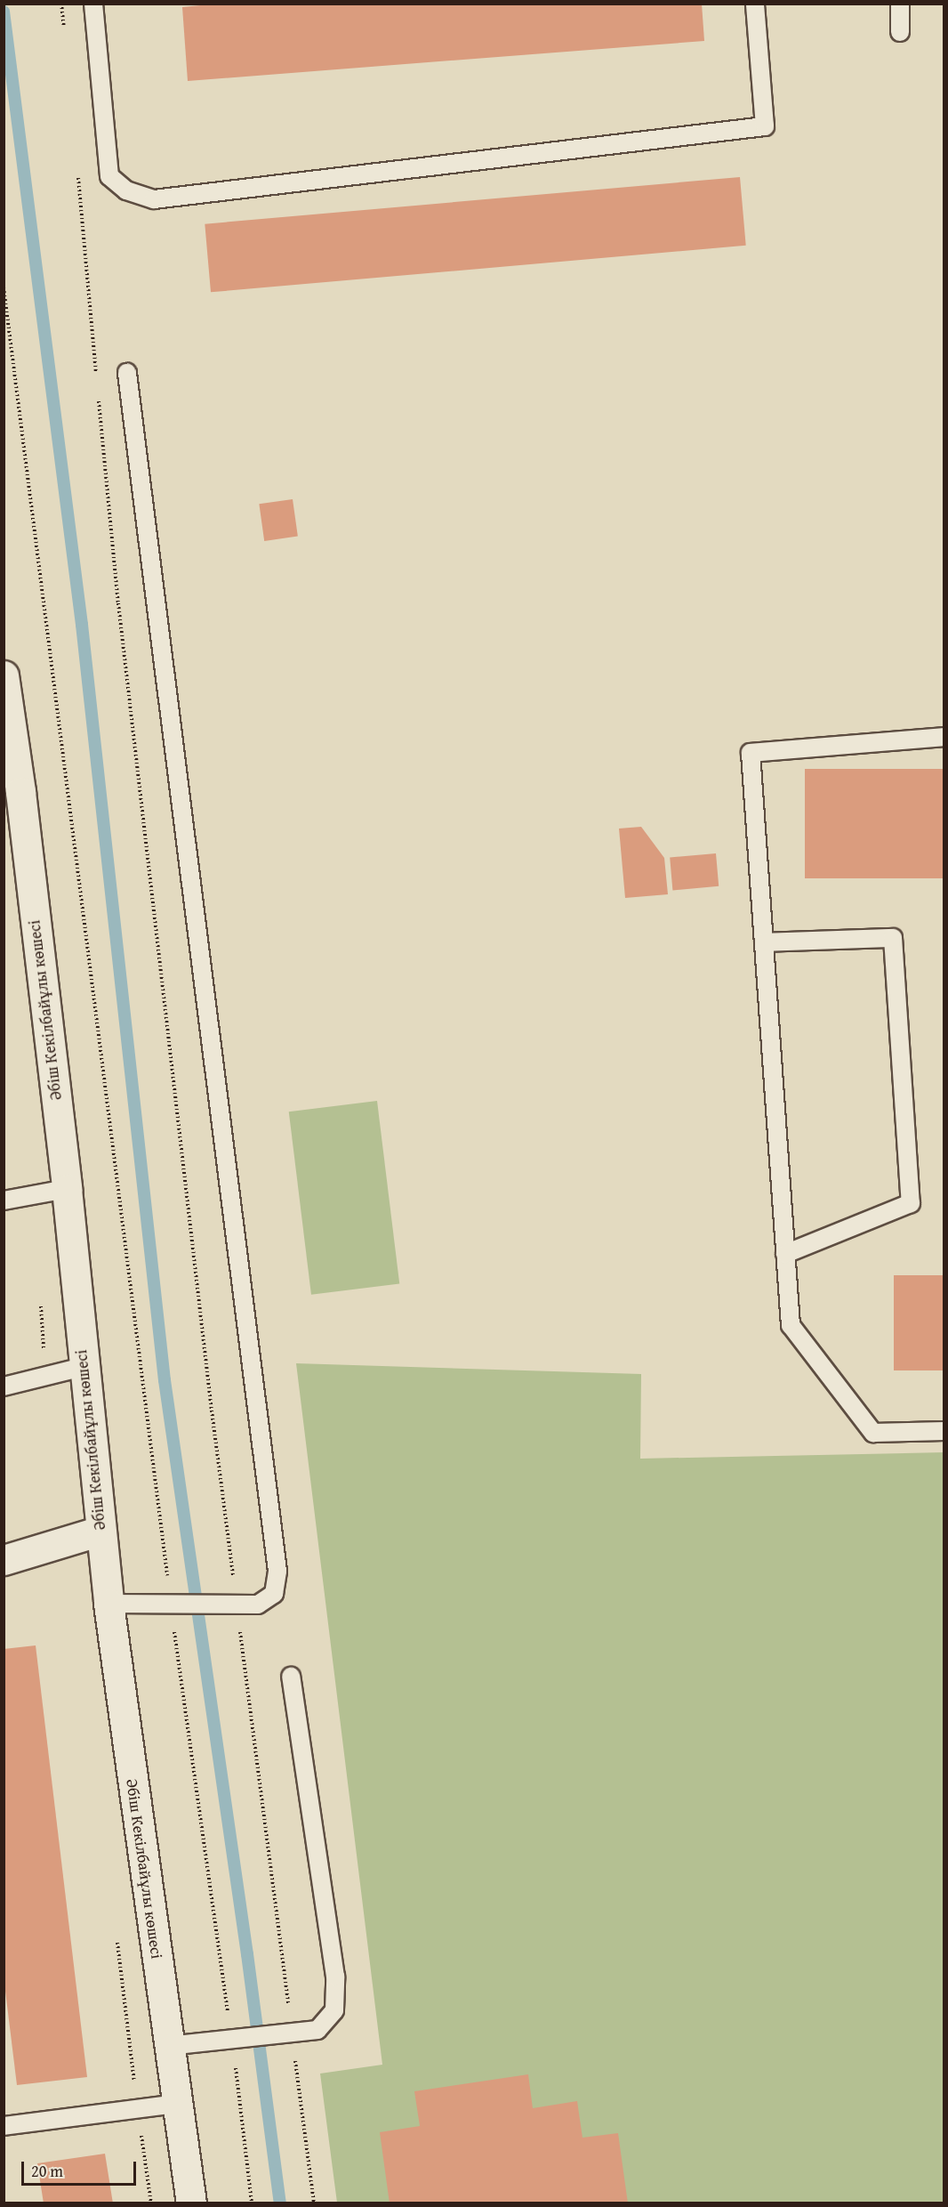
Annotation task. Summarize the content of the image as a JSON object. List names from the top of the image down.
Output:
{
  "streets": {
    "street": ["Әбіш Кекілбайұлы көшесі"]
  },
  "scale_bar": "20 m"
}
